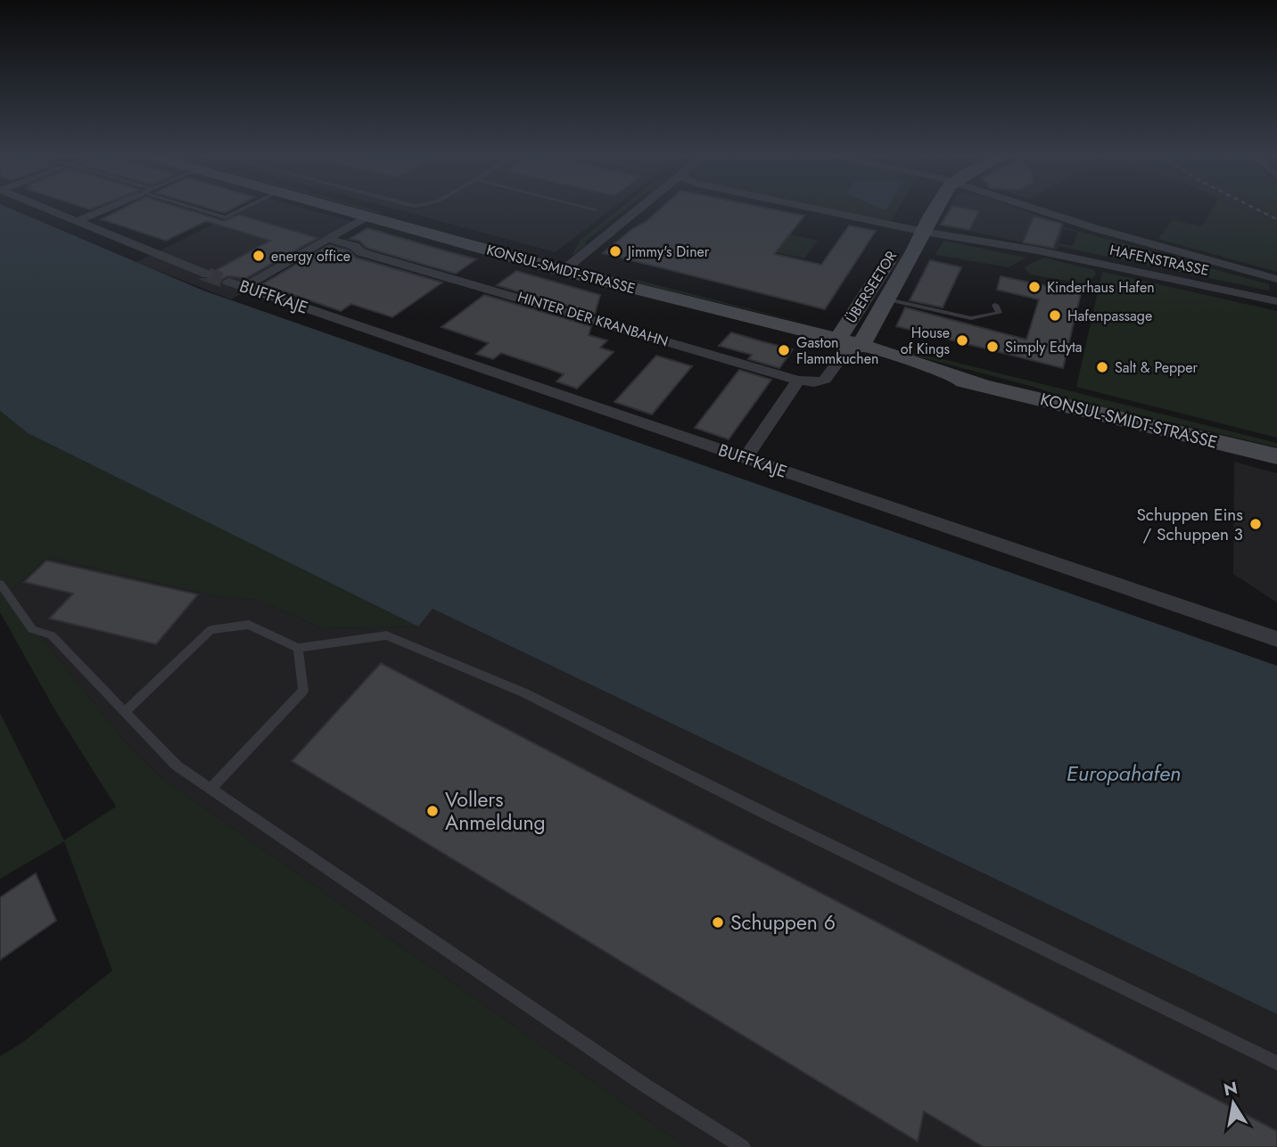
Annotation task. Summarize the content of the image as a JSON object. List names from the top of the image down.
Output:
{
  "streets": {
    "street": [
      "HAFENSTRASSE",
      "KONSUL-SMIDT-STRASSE",
      "ÜBERSEETOR",
      "BUFFKAJE",
      "HINTER DER KRANBAHN"
    ]
  },
  "crossings": [
    ["HAFENSTRASSE", "ÜBERSEETOR"],
    ["KONSUL-SMIDT-STRASSE", "ÜBERSEETOR"],
    ["KONSUL-SMIDT-STRASSE", "HINTER DER KRANBAHN"],
    ["ÜBERSEETOR", "HINTER DER KRANBAHN"],
    ["BUFFKAJE", "HINTER DER KRANBAHN"]
  ],
  "water": ["Europahafen"],
  "places": [
    "Jimmy's Diner",
    "energy office",
    "Kinderhaus Hafen",
    "Hafenpassage",
    "House of Kings",
    "Simply Edyta",
    "Gaston Flammkuchen",
    "Salt & Pepper",
    "Schuppen Eins / Schuppen 3",
    "Vollers Anmeldung",
    "Schuppen 6"
  ],
  "north": "top"
}
